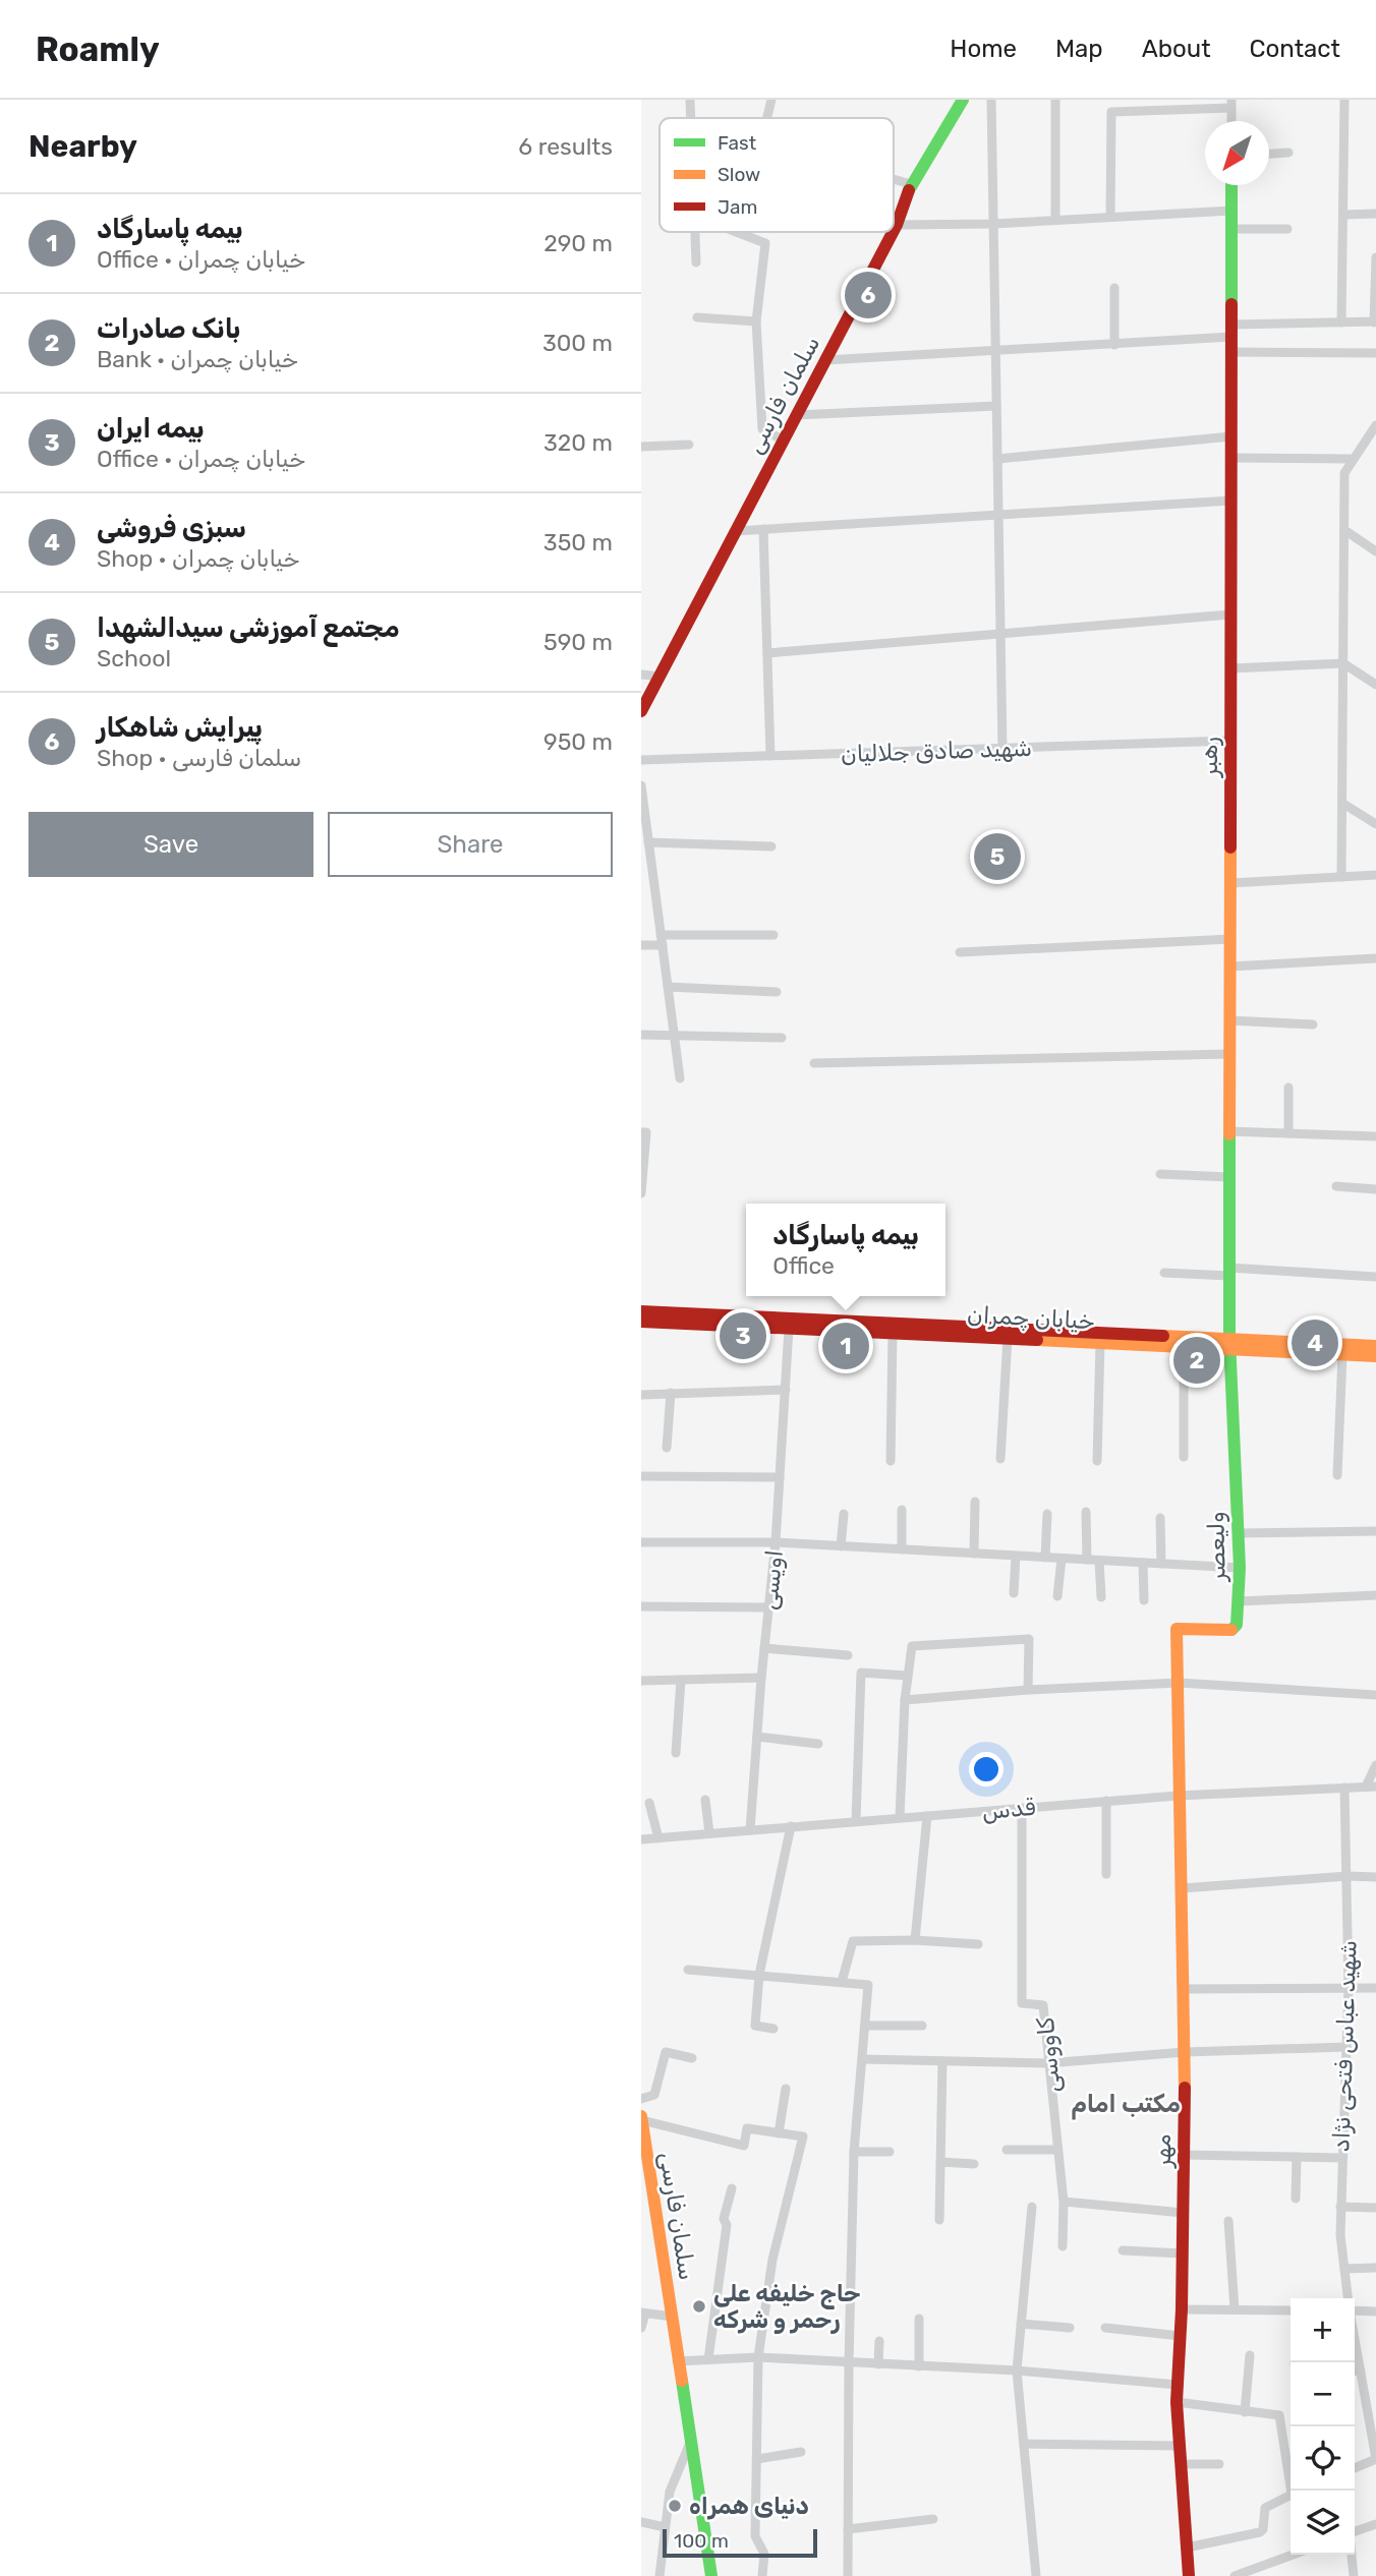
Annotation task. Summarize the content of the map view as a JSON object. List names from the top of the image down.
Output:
{
  "streets": {
    "main road": [
      "سلمان فارسی",
      "رهبر",
      "خیابان چمران",
      "ولیعصر",
      "مهر"
    ],
    "street": [
      "شهید صادق جلالیان",
      "اویسی",
      "قدس",
      "شهید عباس فتحی نژاد",
      "کاووسی"
    ]
  },
  "crossings": [
    ["شهید صادق جلالیان", "رهبر"],
    ["رهبر", "خیابان چمران"],
    ["رهبر", "ولیعصر"],
    ["خیابان چمران", "ولیعصر"],
    ["خیابان چمران", "اویسی"],
    ["ولیعصر", "مهر"],
    ["اویسی", "قدس"],
    ["قدس", "شهید عباس فتحی نژاد"],
    ["قدس", "کاووسی"],
    ["قدس", "مهر"]
  ],
  "districts": ["مکتب امام"],
  "places": ["حاج خلیفه علی رحمر و شرکه", "دنیای همراه"],
  "legend": ["Fast", "Slow", "Jam"],
  "scale_bar": "100 m",
  "north": "bottom left",
  "page": {
    "header": "Roamly",
    "nav": [
      "Home",
      "Map",
      "About",
      "Contact"
    ],
    "heading": ["Nearby", "6 results"],
    "list": [
      {
        "mark": "1",
        "name": "بیمه پاسارگاد",
        "note": "Office · خیابان چمران",
        "value": "290 m"
      },
      {
        "mark": "2",
        "name": "بانک صادرات",
        "note": "Bank · خیابان چمران",
        "value": "300 m"
      },
      {
        "mark": "3",
        "name": "بیمه ایران",
        "note": "Office · خیابان چمران",
        "value": "320 m"
      },
      {
        "mark": "4",
        "name": "سبزی فروشی",
        "note": "Shop · خیابان چمران",
        "value": "350 m"
      },
      {
        "mark": "5",
        "name": "مجتمع آموزشی سیدالشهدا",
        "note": "School",
        "value": "590 m"
      },
      {
        "mark": "6",
        "name": "پیرایش شاهکار",
        "note": "Shop · سلمان فارسی",
        "value": "950 m"
      }
    ],
    "pins": [
      "6",
      "5",
      "3",
      "4",
      "1",
      "2"
    ],
    "buttons": ["Save", "Share"],
    "popup": ["بیمه پاسارگاد", "Office"],
    "map_buttons": ["+", "−"],
    "scale": "100 m"
  }
}
